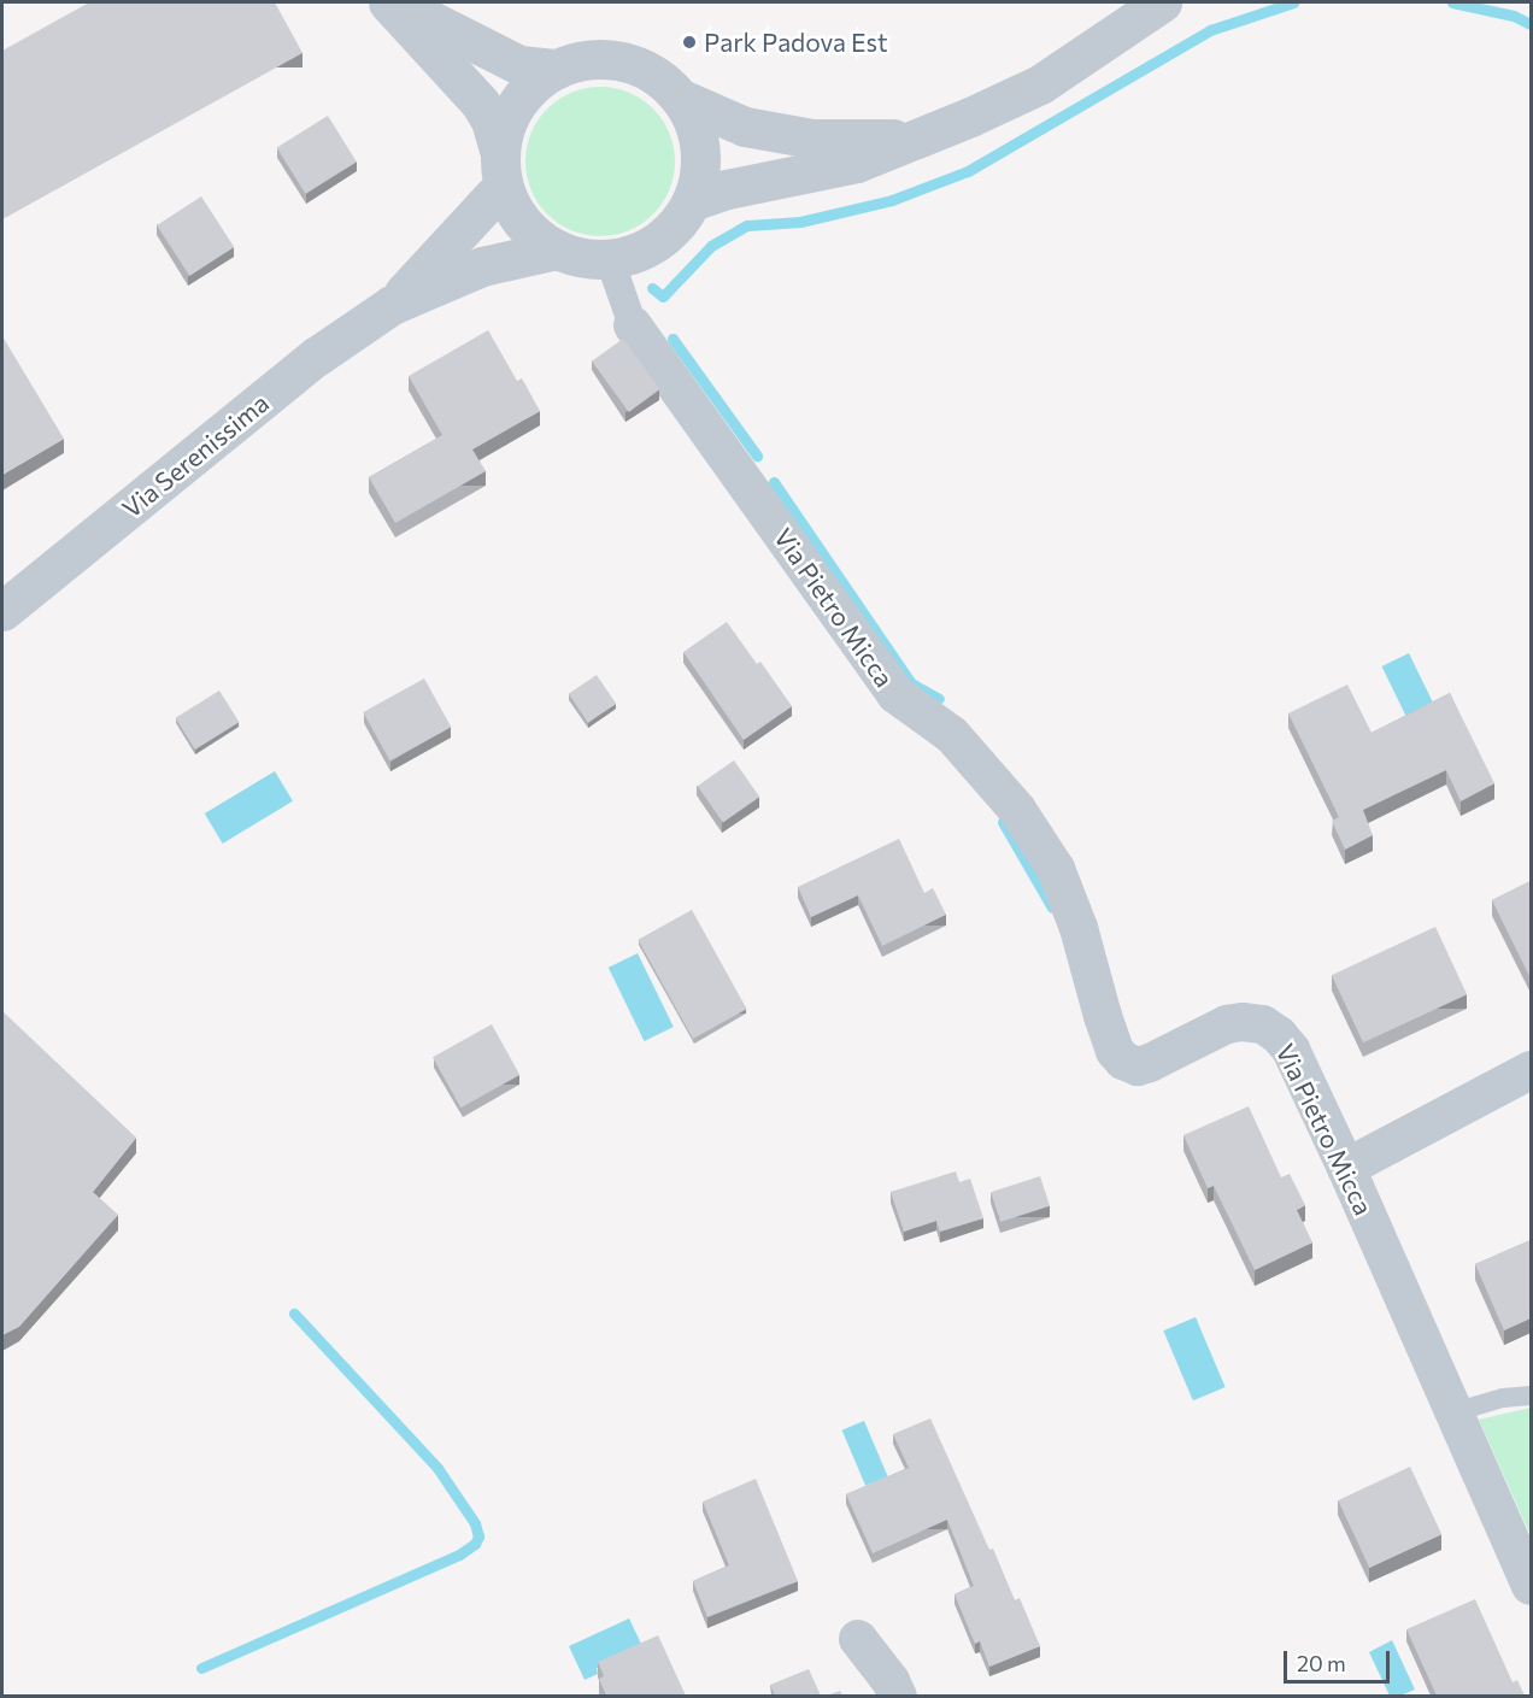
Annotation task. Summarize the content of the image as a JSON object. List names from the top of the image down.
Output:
{
  "streets": {
    "street": ["Via Serenissima", "Via Pietro Micca"]
  },
  "crossings": [
    ["Via Serenissima", "Via Pietro Micca"]
  ],
  "places": ["Park Padova Est"],
  "scale_bar": "20 m"
}
